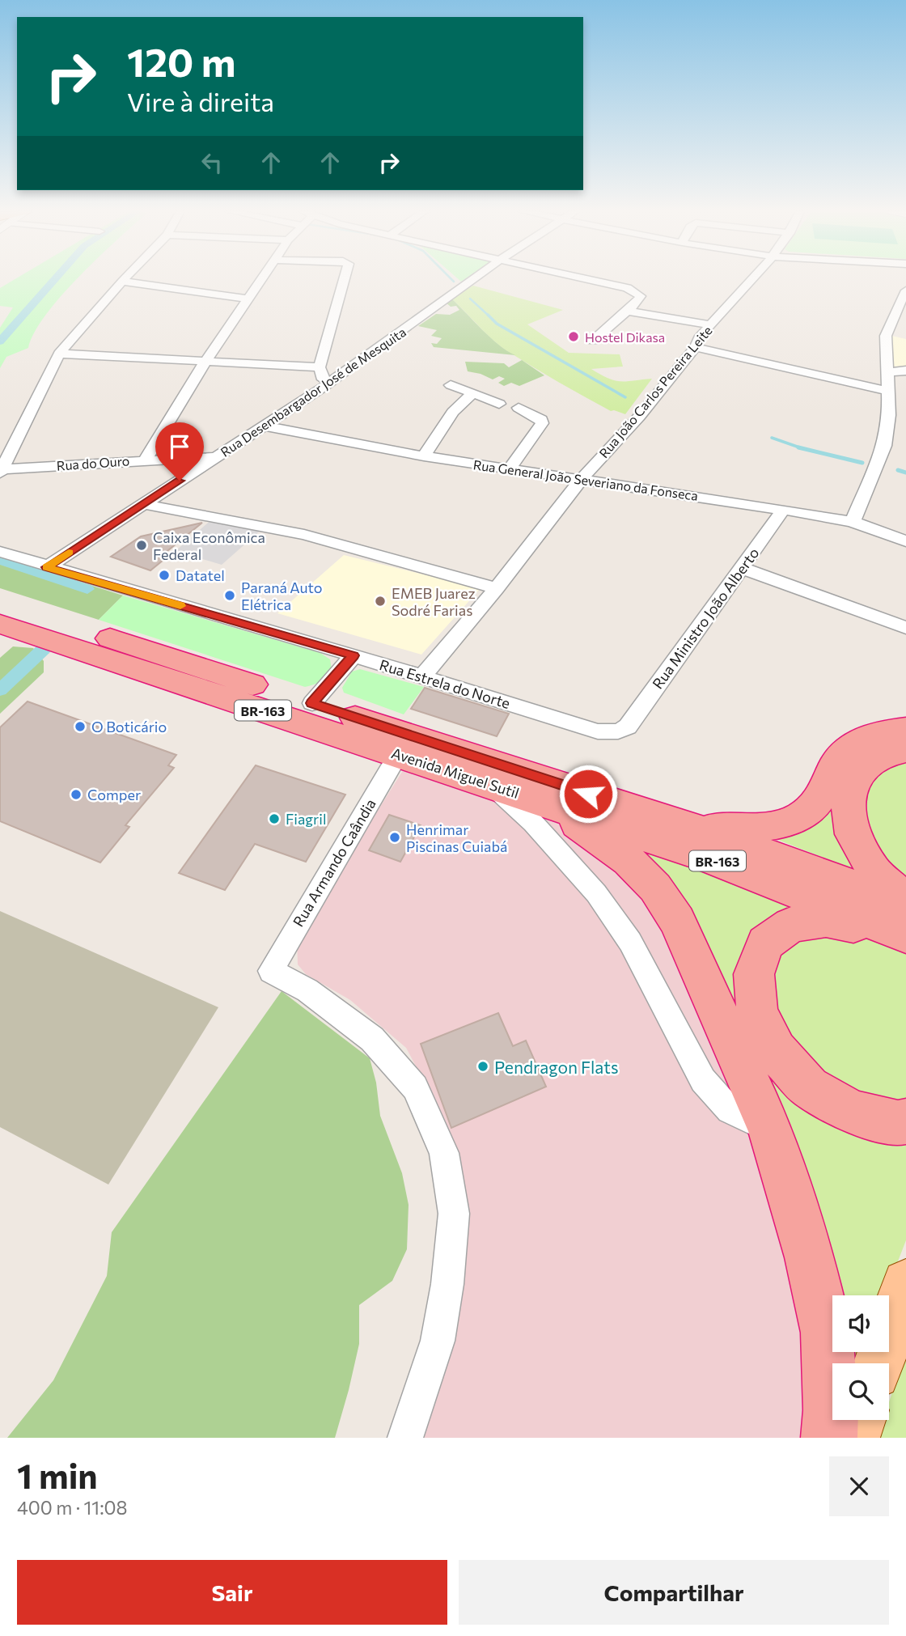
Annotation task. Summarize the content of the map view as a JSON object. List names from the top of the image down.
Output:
{
  "streets": {
    "highway": ["BR-163", "Avenida Miguel Sutil"],
    "street": [
      "Rua Desembargador José de Mesquita",
      "Rua João Carlos Pereira Leite",
      "Rua do Ouro",
      "Rua General João Severiano da Fonseca",
      "Rua Ministro João Alberto",
      "Rua Estrela do Norte",
      "Rua Armando Caândia"
    ]
  },
  "crossings": [
    ["Rua Desembargador José de Mesquita", "Rua do Ouro"],
    ["Rua Desembargador José de Mesquita", "Rua General João Severiano da Fonseca"],
    ["Rua Desembargador José de Mesquita", "Rua Estrela do Norte"],
    ["Rua João Carlos Pereira Leite", "Rua General João Severiano da Fonseca"],
    ["Rua João Carlos Pereira Leite", "Rua Estrela do Norte"],
    ["Rua General João Severiano da Fonseca", "Rua Ministro João Alberto"],
    ["Rua Ministro João Alberto", "Rua Estrela do Norte"],
    ["Avenida Miguel Sutil", "Rua Armando Caândia"]
  ],
  "places": [
    "Hostel Dikasa",
    "Caixa Econômica Federal",
    "Datatel",
    "Paraná Auto Elétrica",
    "EMEB Juarez Sodré Farias",
    "O Boticário",
    "Comper",
    "Fiagril",
    "Henrimar Piscinas Cuiabá",
    "Pendragon Flats"
  ],
  "page": {
    "turn": ["120 m", "Vire à direita"],
    "heading": ["1 min", "400 m · 11:08"],
    "buttons": ["Sair", "Compartilhar"]
  }
}
